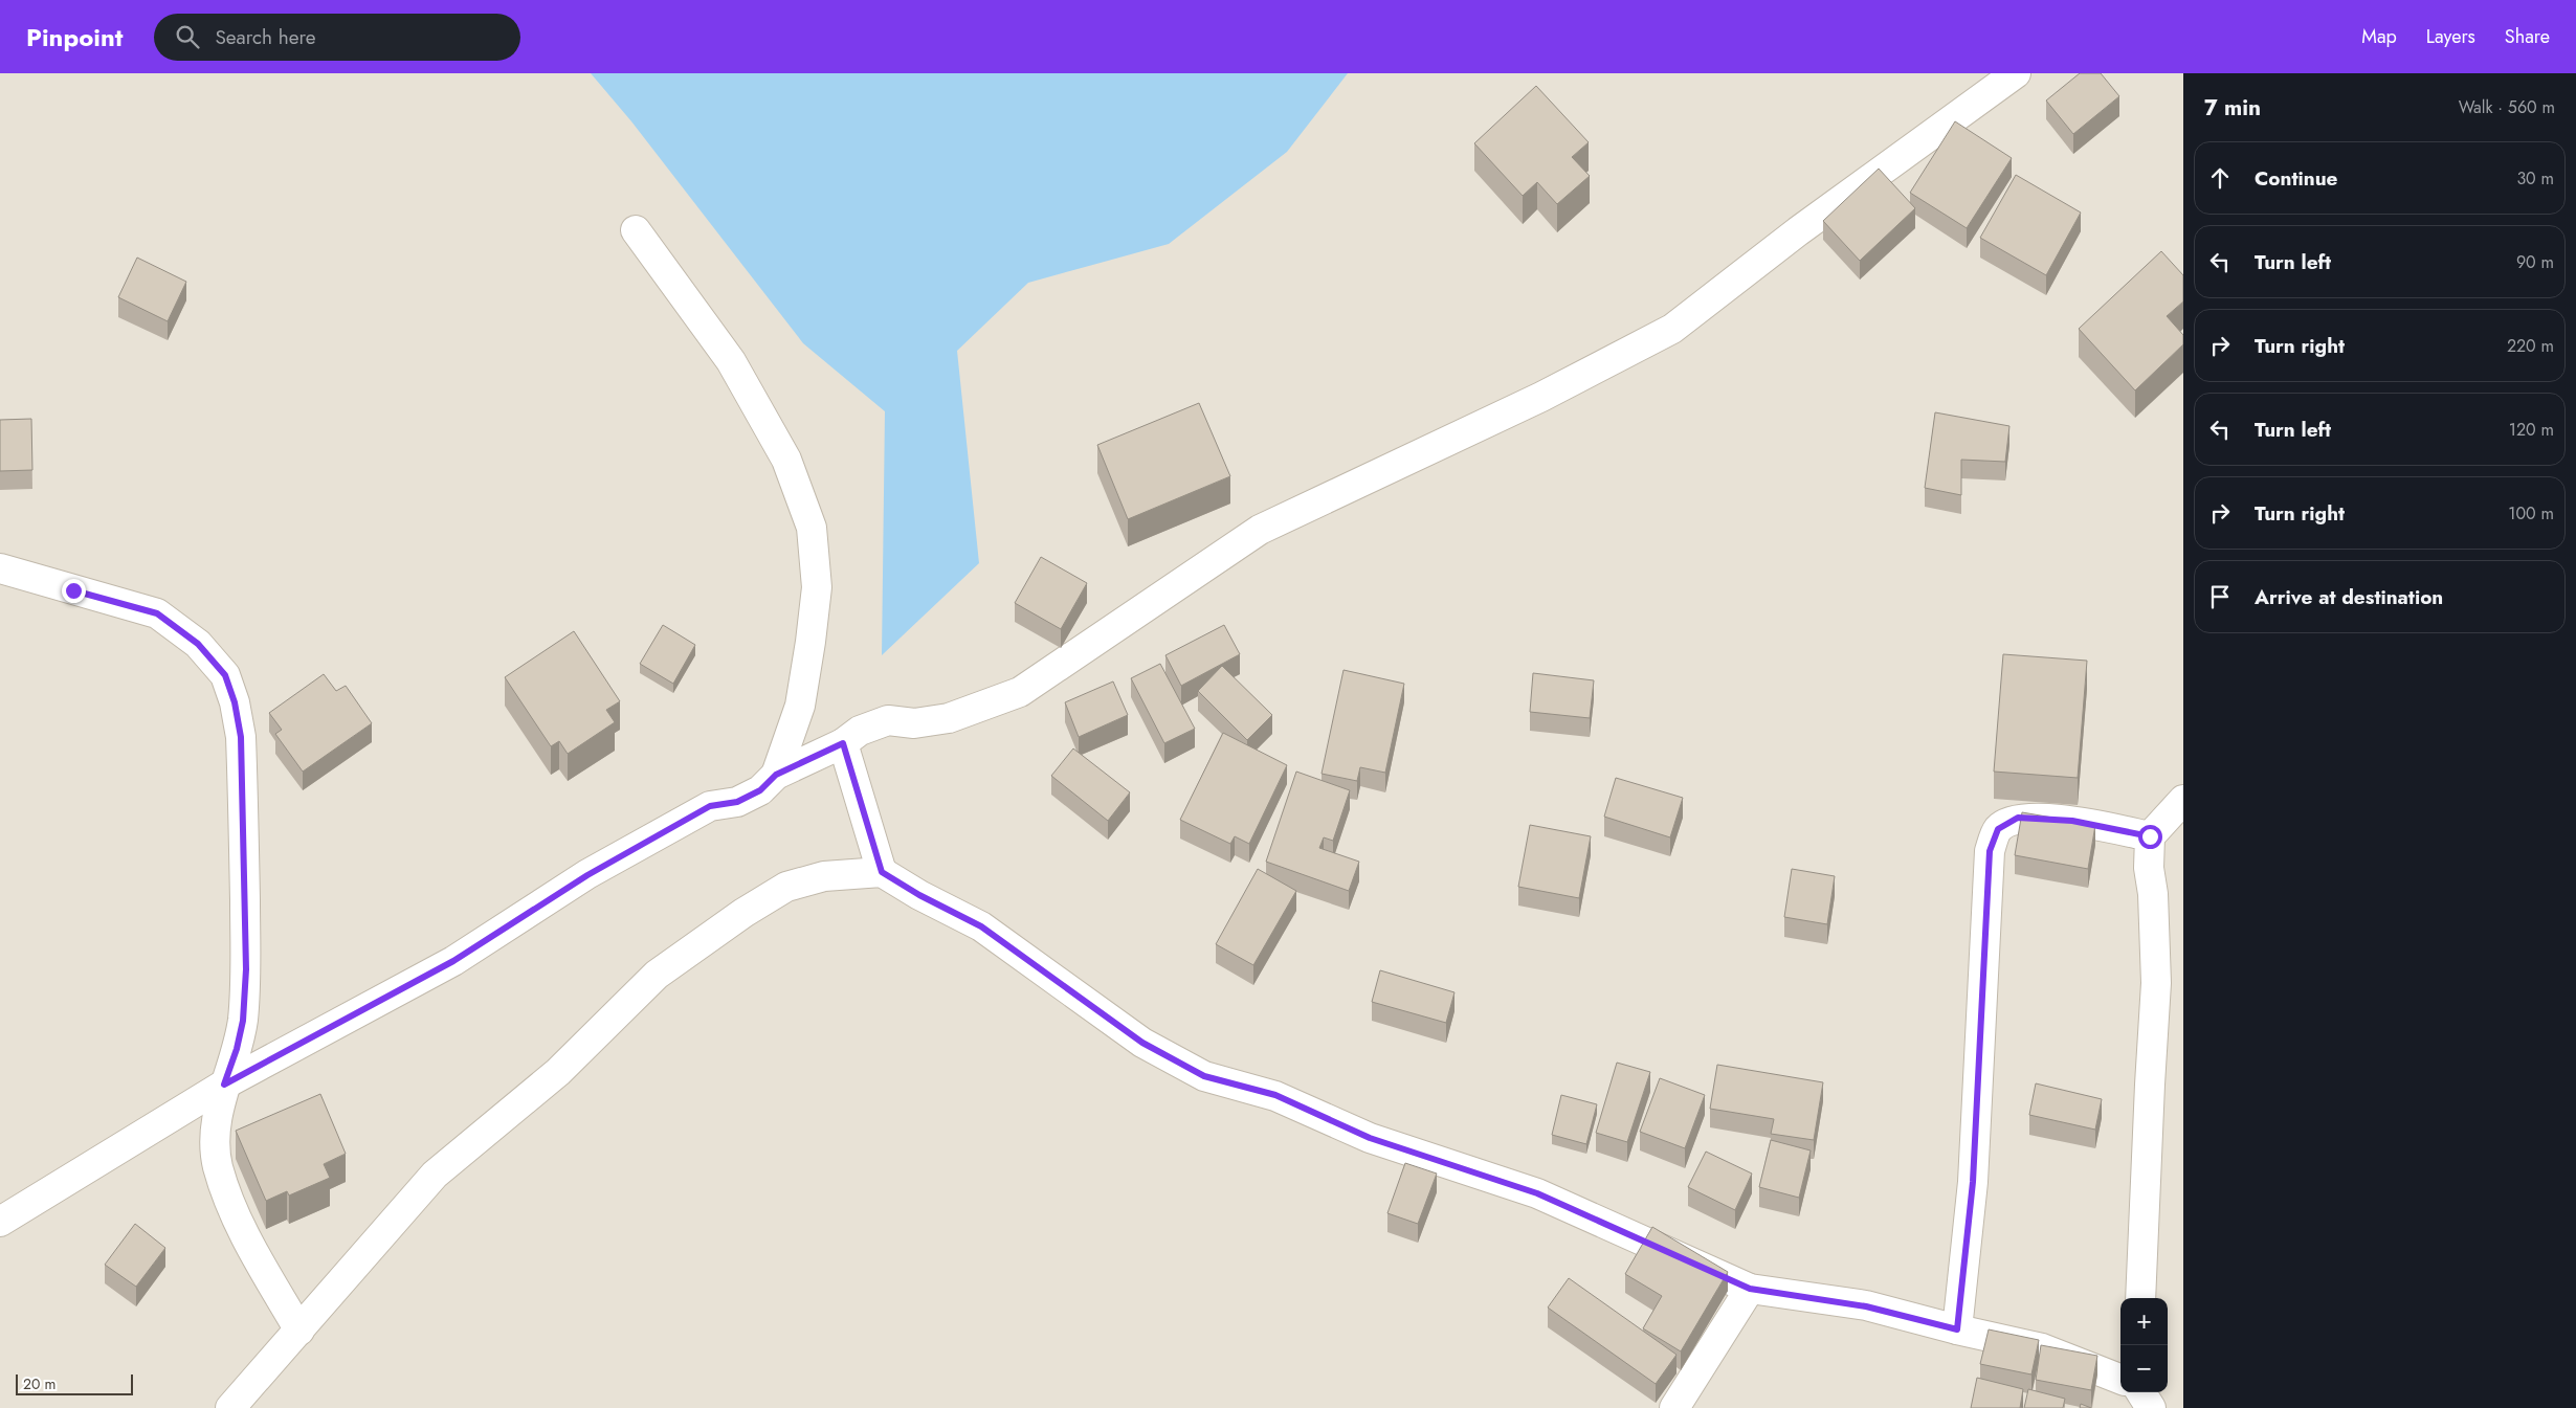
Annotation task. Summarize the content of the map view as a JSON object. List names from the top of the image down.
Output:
{
  "scale_bar": "20 m",
  "page": {
    "header": "Pinpoint",
    "search": "Search here",
    "nav": ["Map", "Layers", "Share"],
    "heading": ["7 min", "Walk · 560 m"],
    "list": [
      ["Continue", "30 m"],
      ["Turn left", "90 m"],
      ["Turn right", "220 m"],
      ["Turn left", "120 m"],
      ["Turn right", "100 m"],
      "Arrive at destination"
    ],
    "map_buttons": ["+", "−"],
    "scale": "20 m"
  }
}
